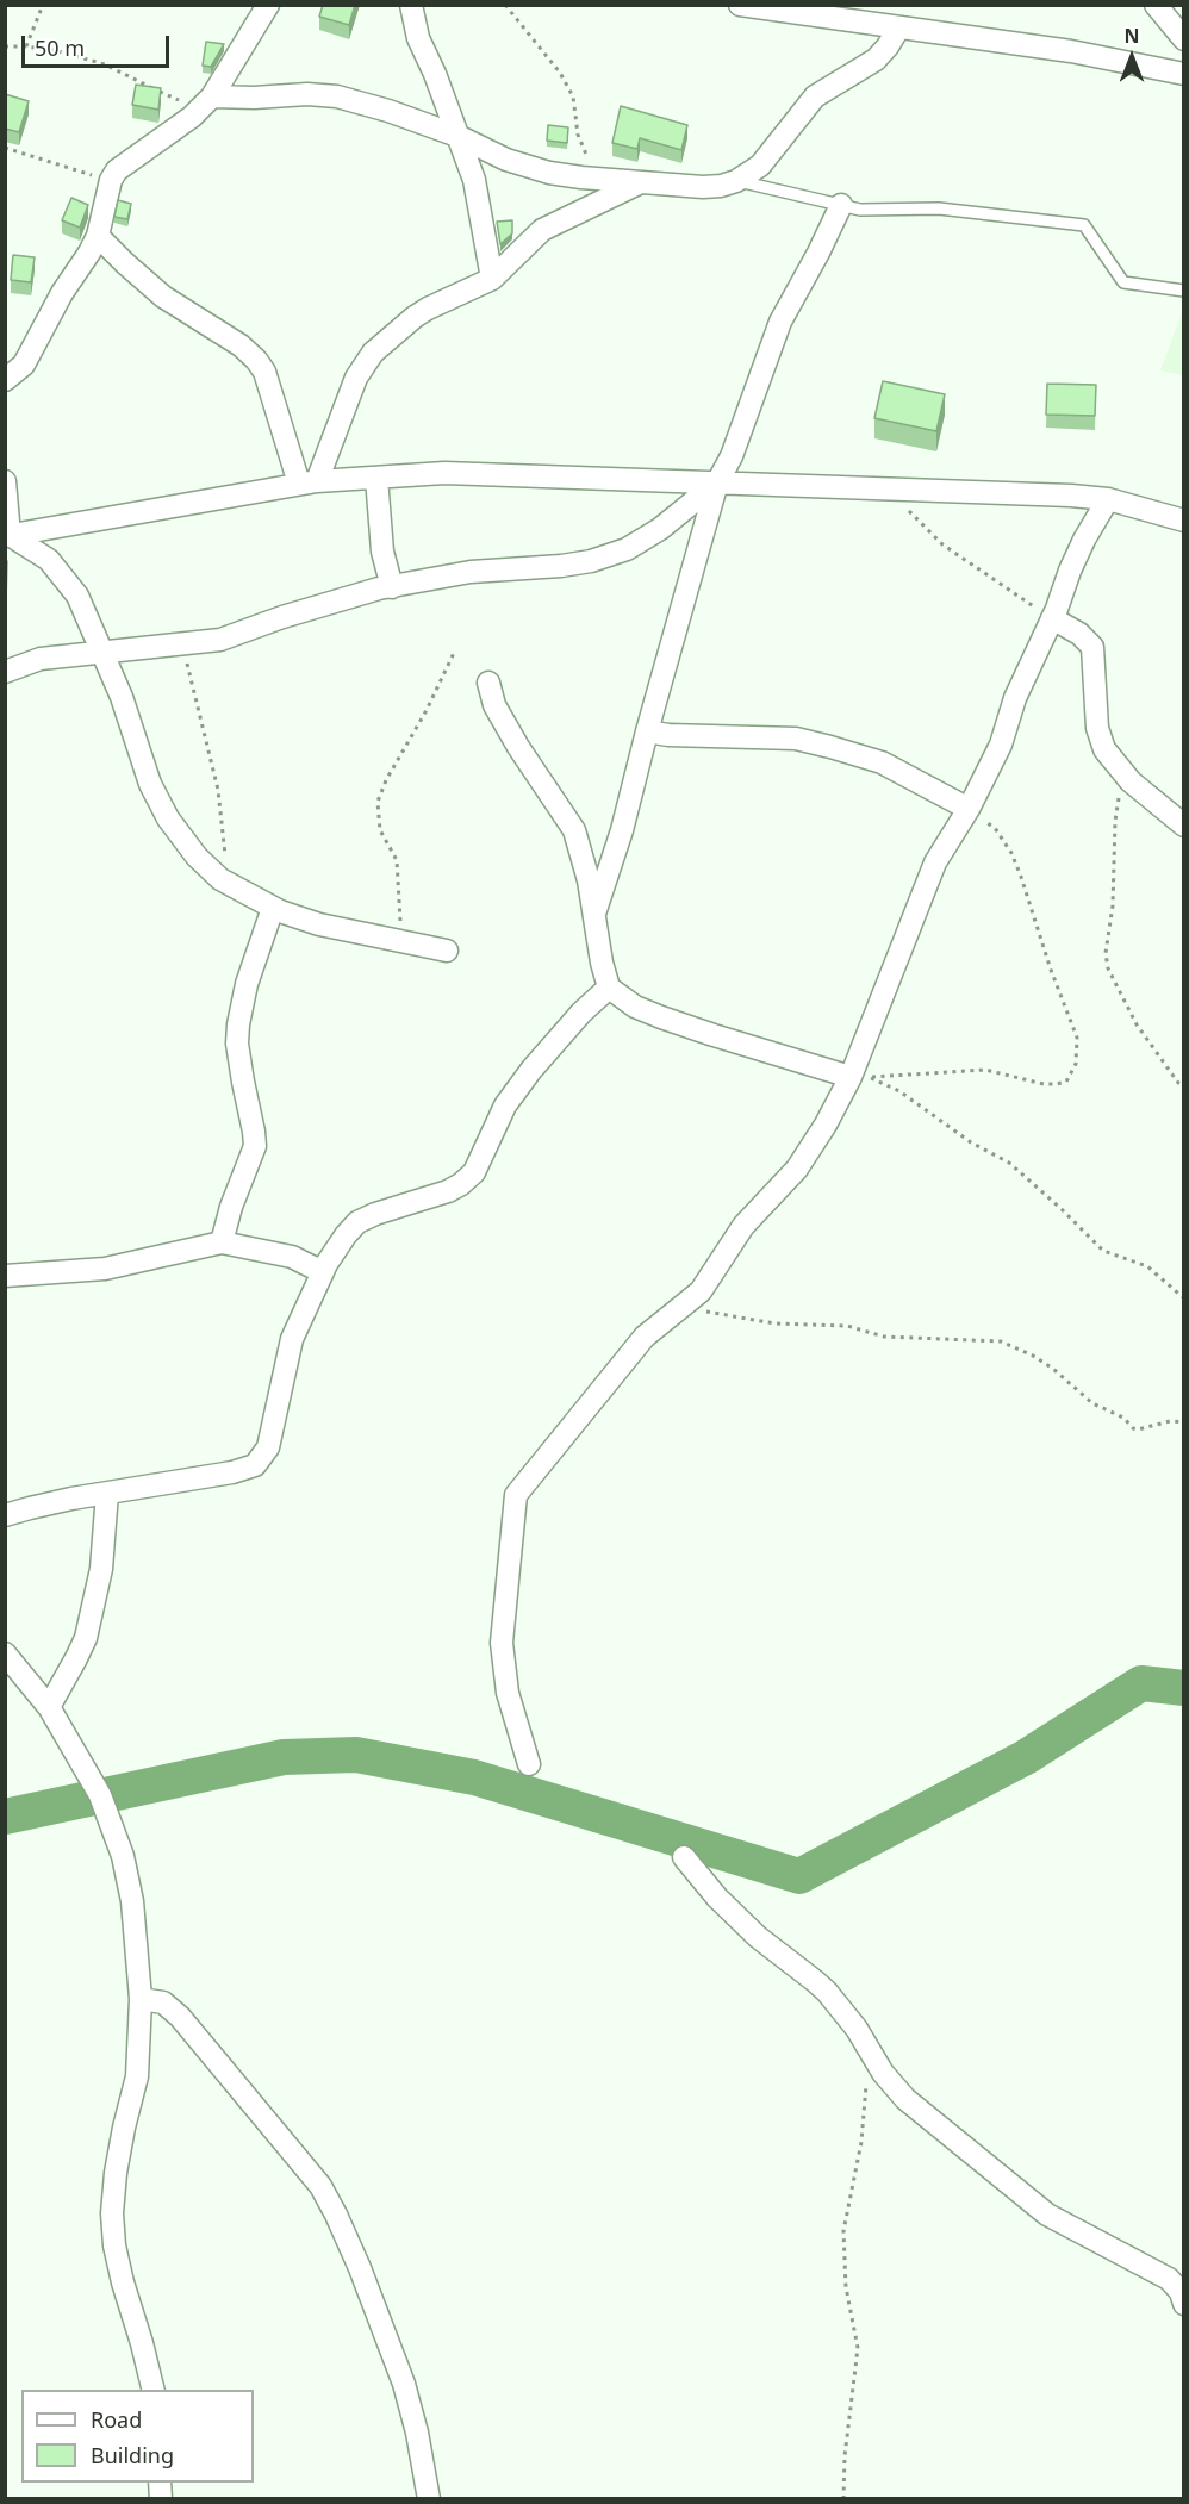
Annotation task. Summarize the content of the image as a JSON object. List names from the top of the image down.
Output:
{
  "legend": ["Road", "Building"],
  "scale_bar": "50 m",
  "north": "top"
}
